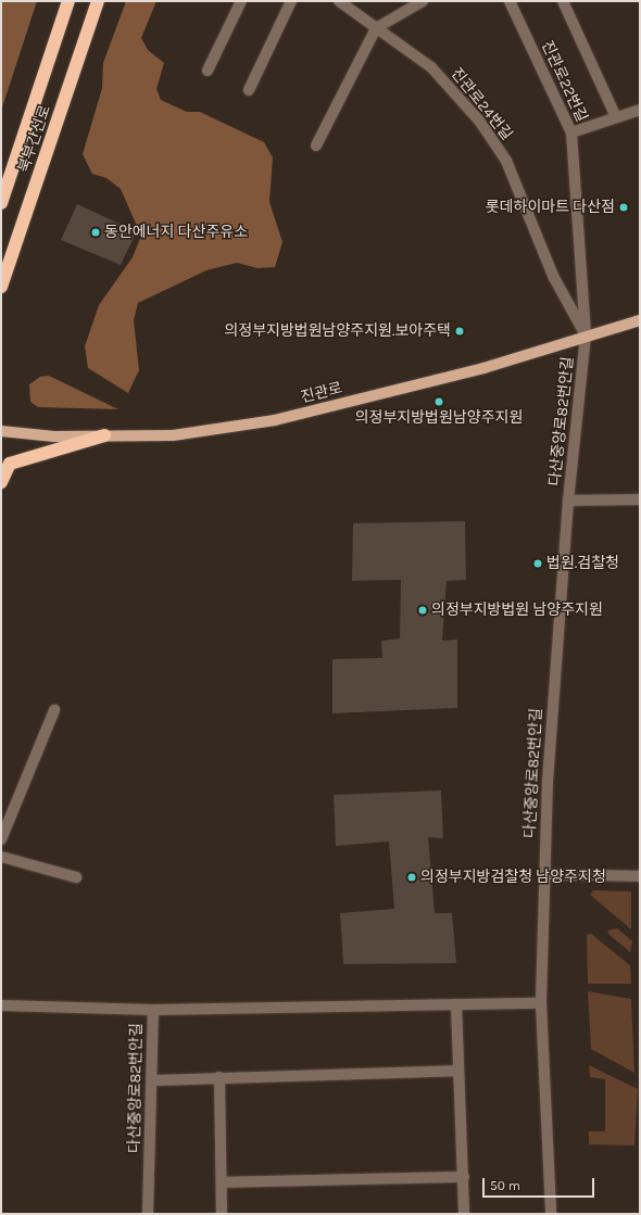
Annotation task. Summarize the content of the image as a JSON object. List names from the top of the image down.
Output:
{
  "streets": {
    "highway": ["북부간선로"],
    "main road": ["진관로"],
    "street": ["진관로22번길", "진관로24번길", "다산중앙로82번안길"]
  },
  "crossings": [
    ["진관로22번길", "진관로24번길"],
    ["진관로22번길", "진관로"],
    ["진관로22번길", "다산중앙로82번안길"],
    ["진관로24번길", "진관로"],
    ["진관로24번길", "다산중앙로82번안길"],
    ["진관로", "다산중앙로82번안길"]
  ],
  "places": [
    "롯데하이마트 다산점",
    "동안에너지 다산주유소",
    "의정부지방법원남양주지원.보아주택",
    "의정부지방법원남양주지원",
    "법원.검찰청",
    "의정부지방법원 남양주지원",
    "의정부지방검찰청 남양주지청"
  ],
  "scale_bar": "50 m"
}
